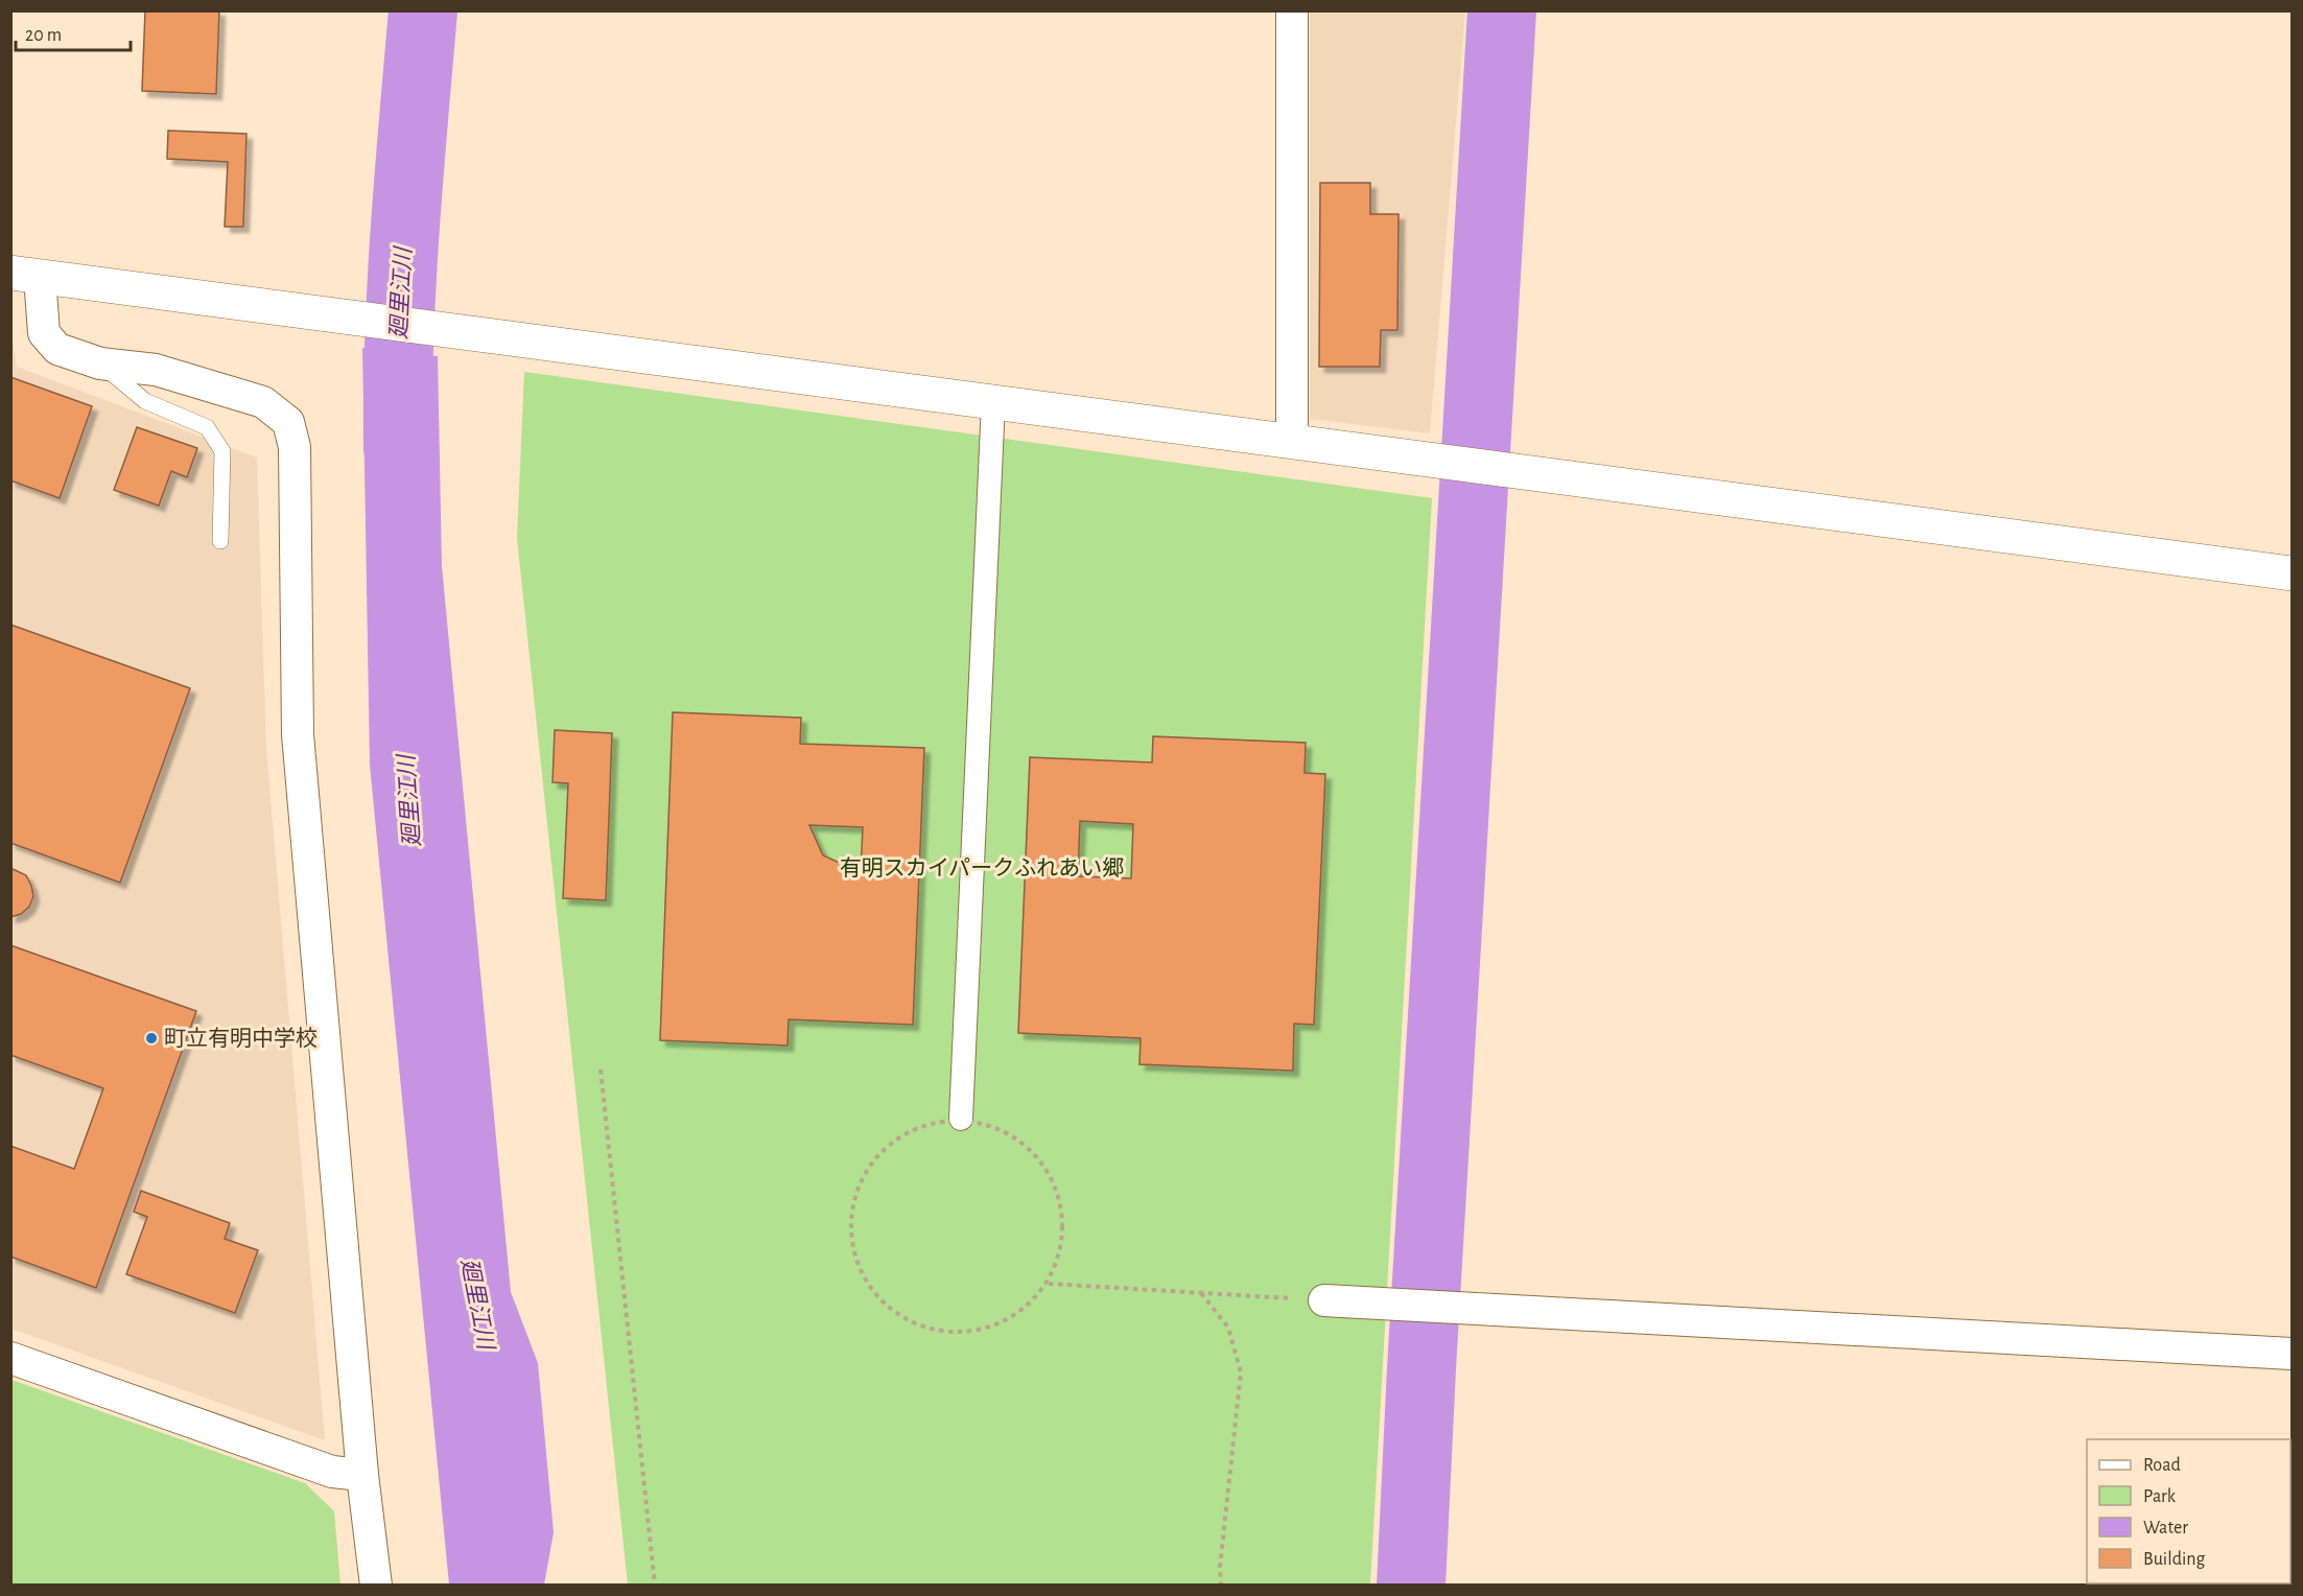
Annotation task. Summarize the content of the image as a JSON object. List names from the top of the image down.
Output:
{
  "water": ["廻里江川"],
  "parks": ["有明スカイパークふれあい郷"],
  "places": ["町立有明中学校"],
  "legend": [
    "Road",
    "Park",
    "Water",
    "Building"
  ],
  "scale_bar": "20 m"
}
